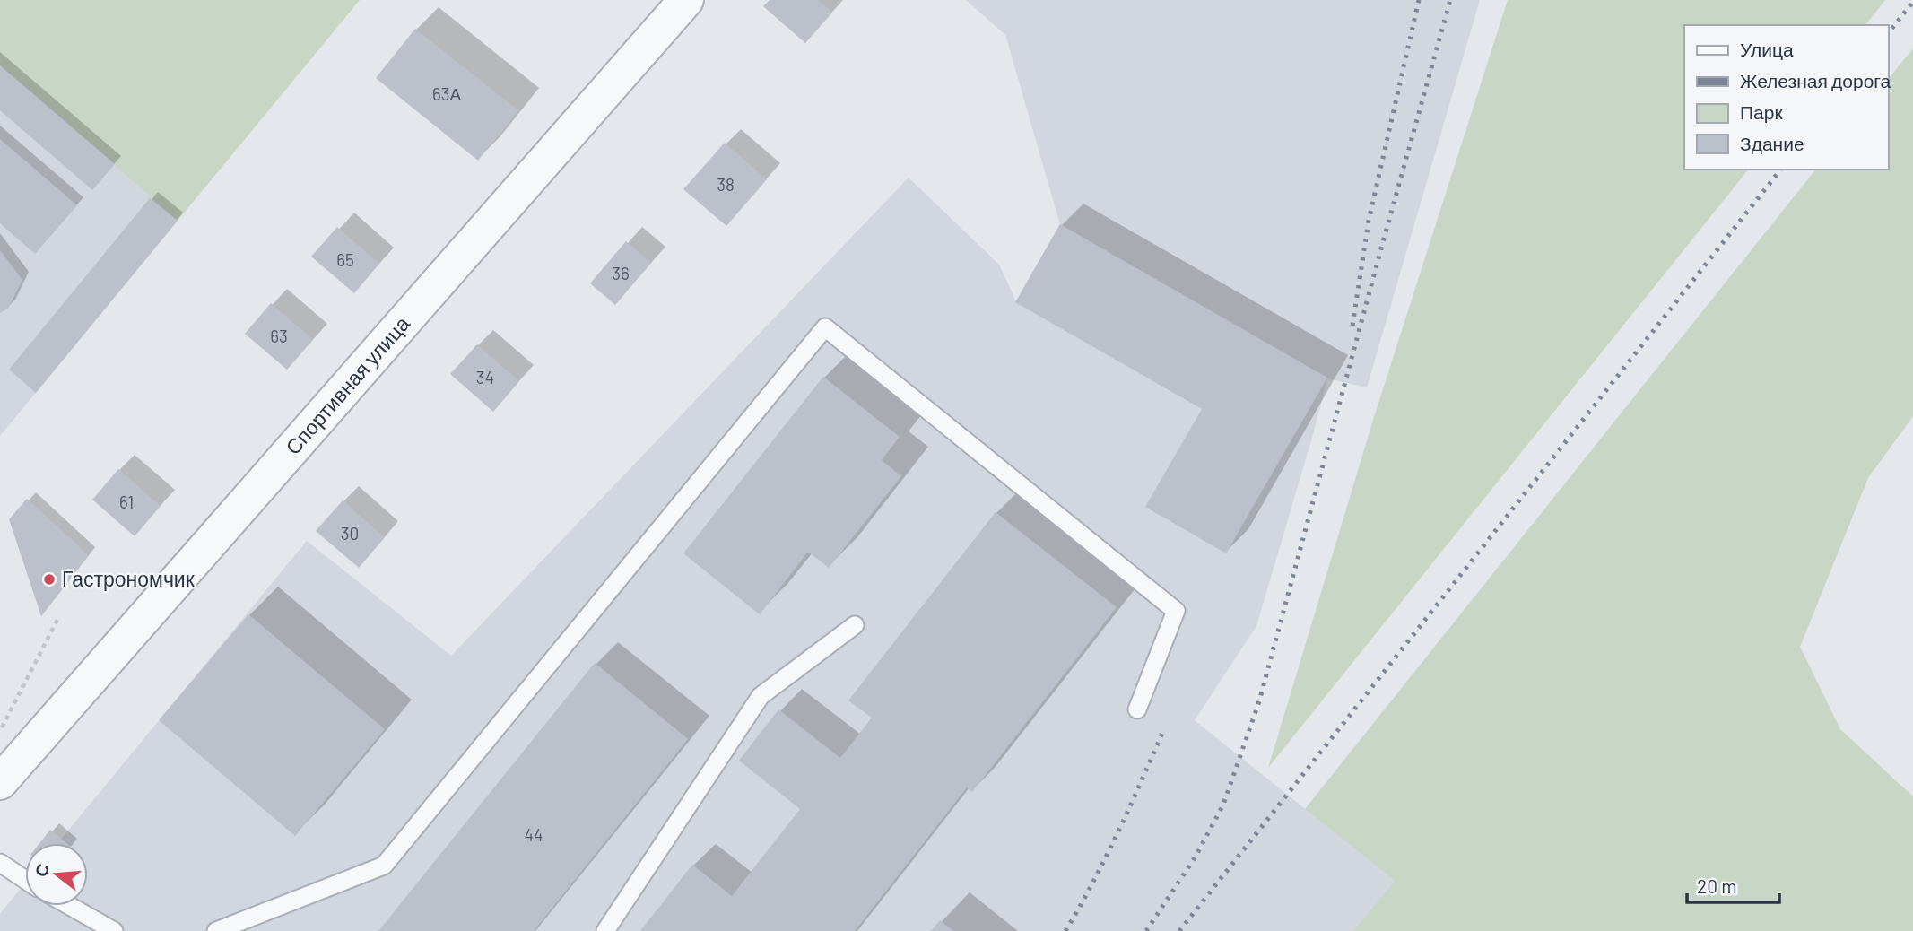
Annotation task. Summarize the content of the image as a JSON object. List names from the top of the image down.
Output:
{
  "streets": {
    "street": ["Спортивная улица"]
  },
  "places": ["Гастрономчик"],
  "house_numbers": [
    "63А",
    "38",
    "65",
    "36",
    "63",
    "34",
    "61",
    "30",
    "44"
  ],
  "legend": [
    "Улица",
    "Железная дорога",
    "Парк",
    "Здание"
  ],
  "scale_bar": "20 m",
  "north": "left"
}
